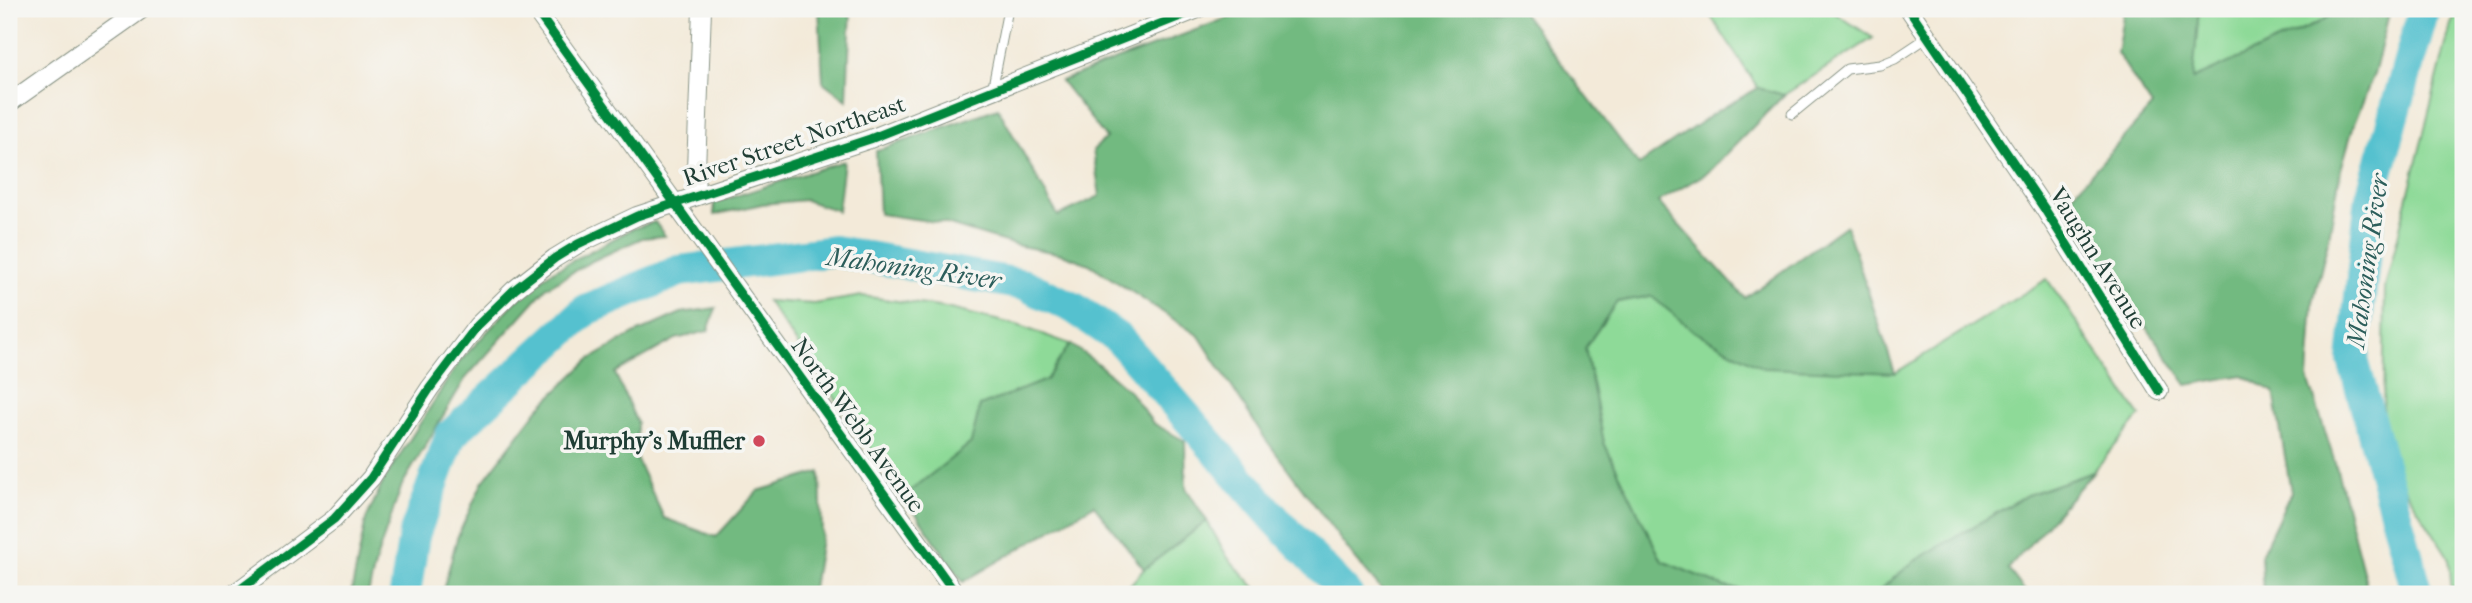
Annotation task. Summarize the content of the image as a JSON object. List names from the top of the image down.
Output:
{
  "streets": {
    "street": ["River Street Northeast", "Vaughn Avenue", "North Webb Avenue"]
  },
  "crossings": [
    ["River Street Northeast", "North Webb Avenue"]
  ],
  "water": ["Mahoning River"],
  "places": ["Murphy's Muffler"]
}
